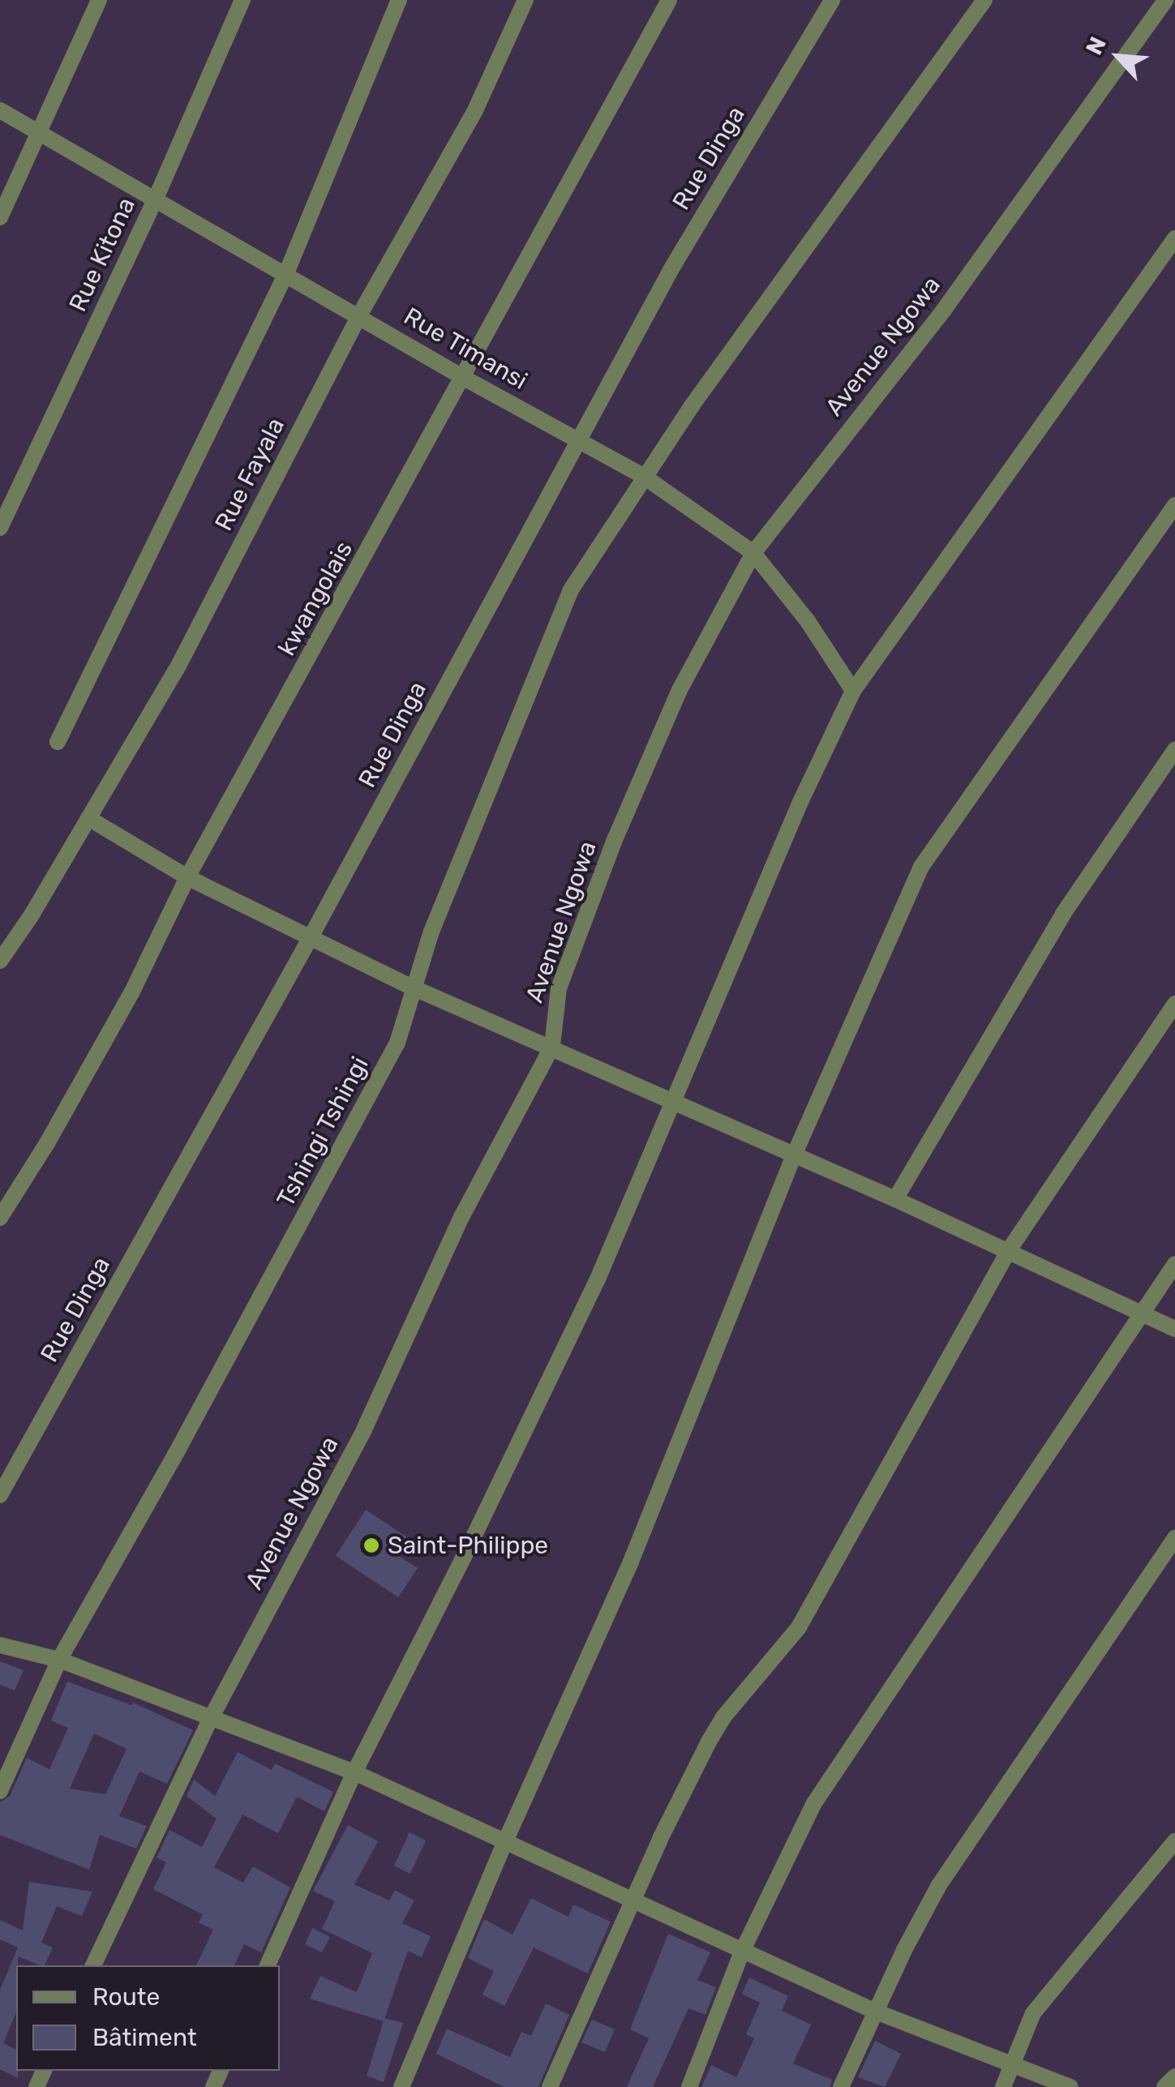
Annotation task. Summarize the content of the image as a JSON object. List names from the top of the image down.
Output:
{
  "streets": {
    "street": [
      "Rue Dinga",
      "Rue Kitona",
      "Avenue Ngowa",
      "Rue Timansi",
      "Rue Fayala",
      "kwangolais",
      "Tshingi Tshingi"
    ]
  },
  "crossings": [
    ["Rue Dinga", "Rue Timansi"],
    ["Rue Kitona", "Rue Timansi"],
    ["Avenue Ngowa", "Rue Timansi"],
    ["Rue Timansi", "Rue Fayala"],
    ["Rue Timansi", "kwangolais"],
    ["Rue Timansi", "Tshingi Tshingi"]
  ],
  "places": ["Saint-Philippe"],
  "legend": ["Route", "Bâtiment"],
  "north": "top left"
}
